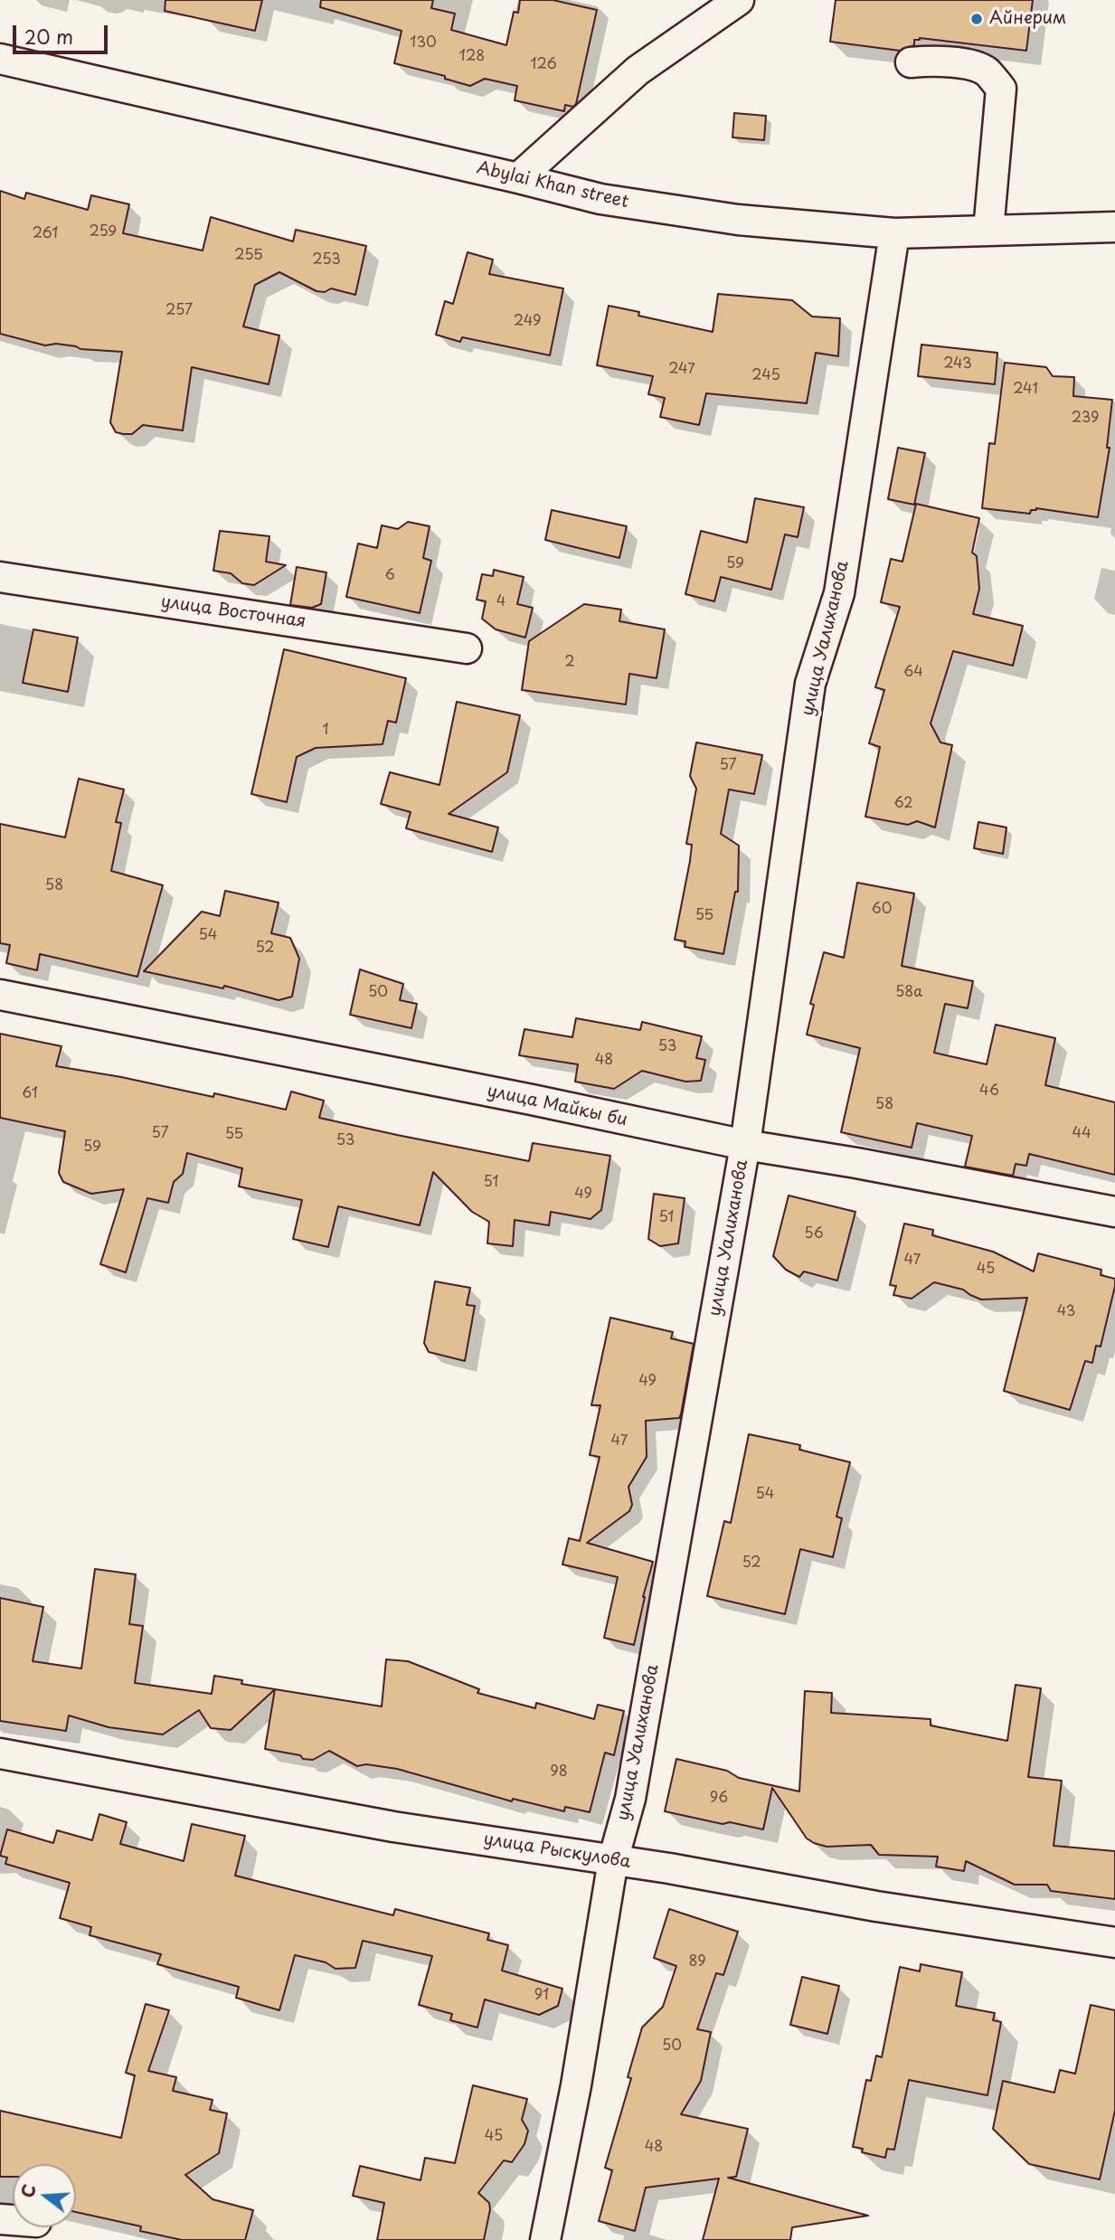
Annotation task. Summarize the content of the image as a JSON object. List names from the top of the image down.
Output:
{
  "streets": {
    "street": [
      "Abylai Khan street",
      "улица Восточная",
      "улица Уалиханова",
      "улица Майкы би",
      "улица Рыскулова"
    ]
  },
  "crossings": [
    ["Abylai Khan street", "улица Уалиханова"],
    ["улица Уалиханова", "улица Майкы би"],
    ["улица Уалиханова", "улица Рыскулова"]
  ],
  "places": ["Айнерим"],
  "house_numbers": [
    "130",
    "128",
    "126",
    "259",
    "261",
    "255",
    "253",
    "257",
    "249",
    "243",
    "247",
    "245",
    "241",
    "239",
    "59",
    "6",
    "4",
    "2",
    "64",
    "1",
    "57",
    "62",
    "58",
    "60",
    "55",
    "54",
    "52",
    "50",
    "58а",
    "53",
    "48",
    "46",
    "61",
    "58",
    "57",
    "44",
    "55",
    "53",
    "59",
    "51",
    "49",
    "51",
    "56",
    "47",
    "45",
    "43",
    "49",
    "47",
    "54",
    "52",
    "98",
    "96",
    "89",
    "91",
    "50",
    "45",
    "48"
  ],
  "scale_bar": "20 m",
  "north": "left"
}
